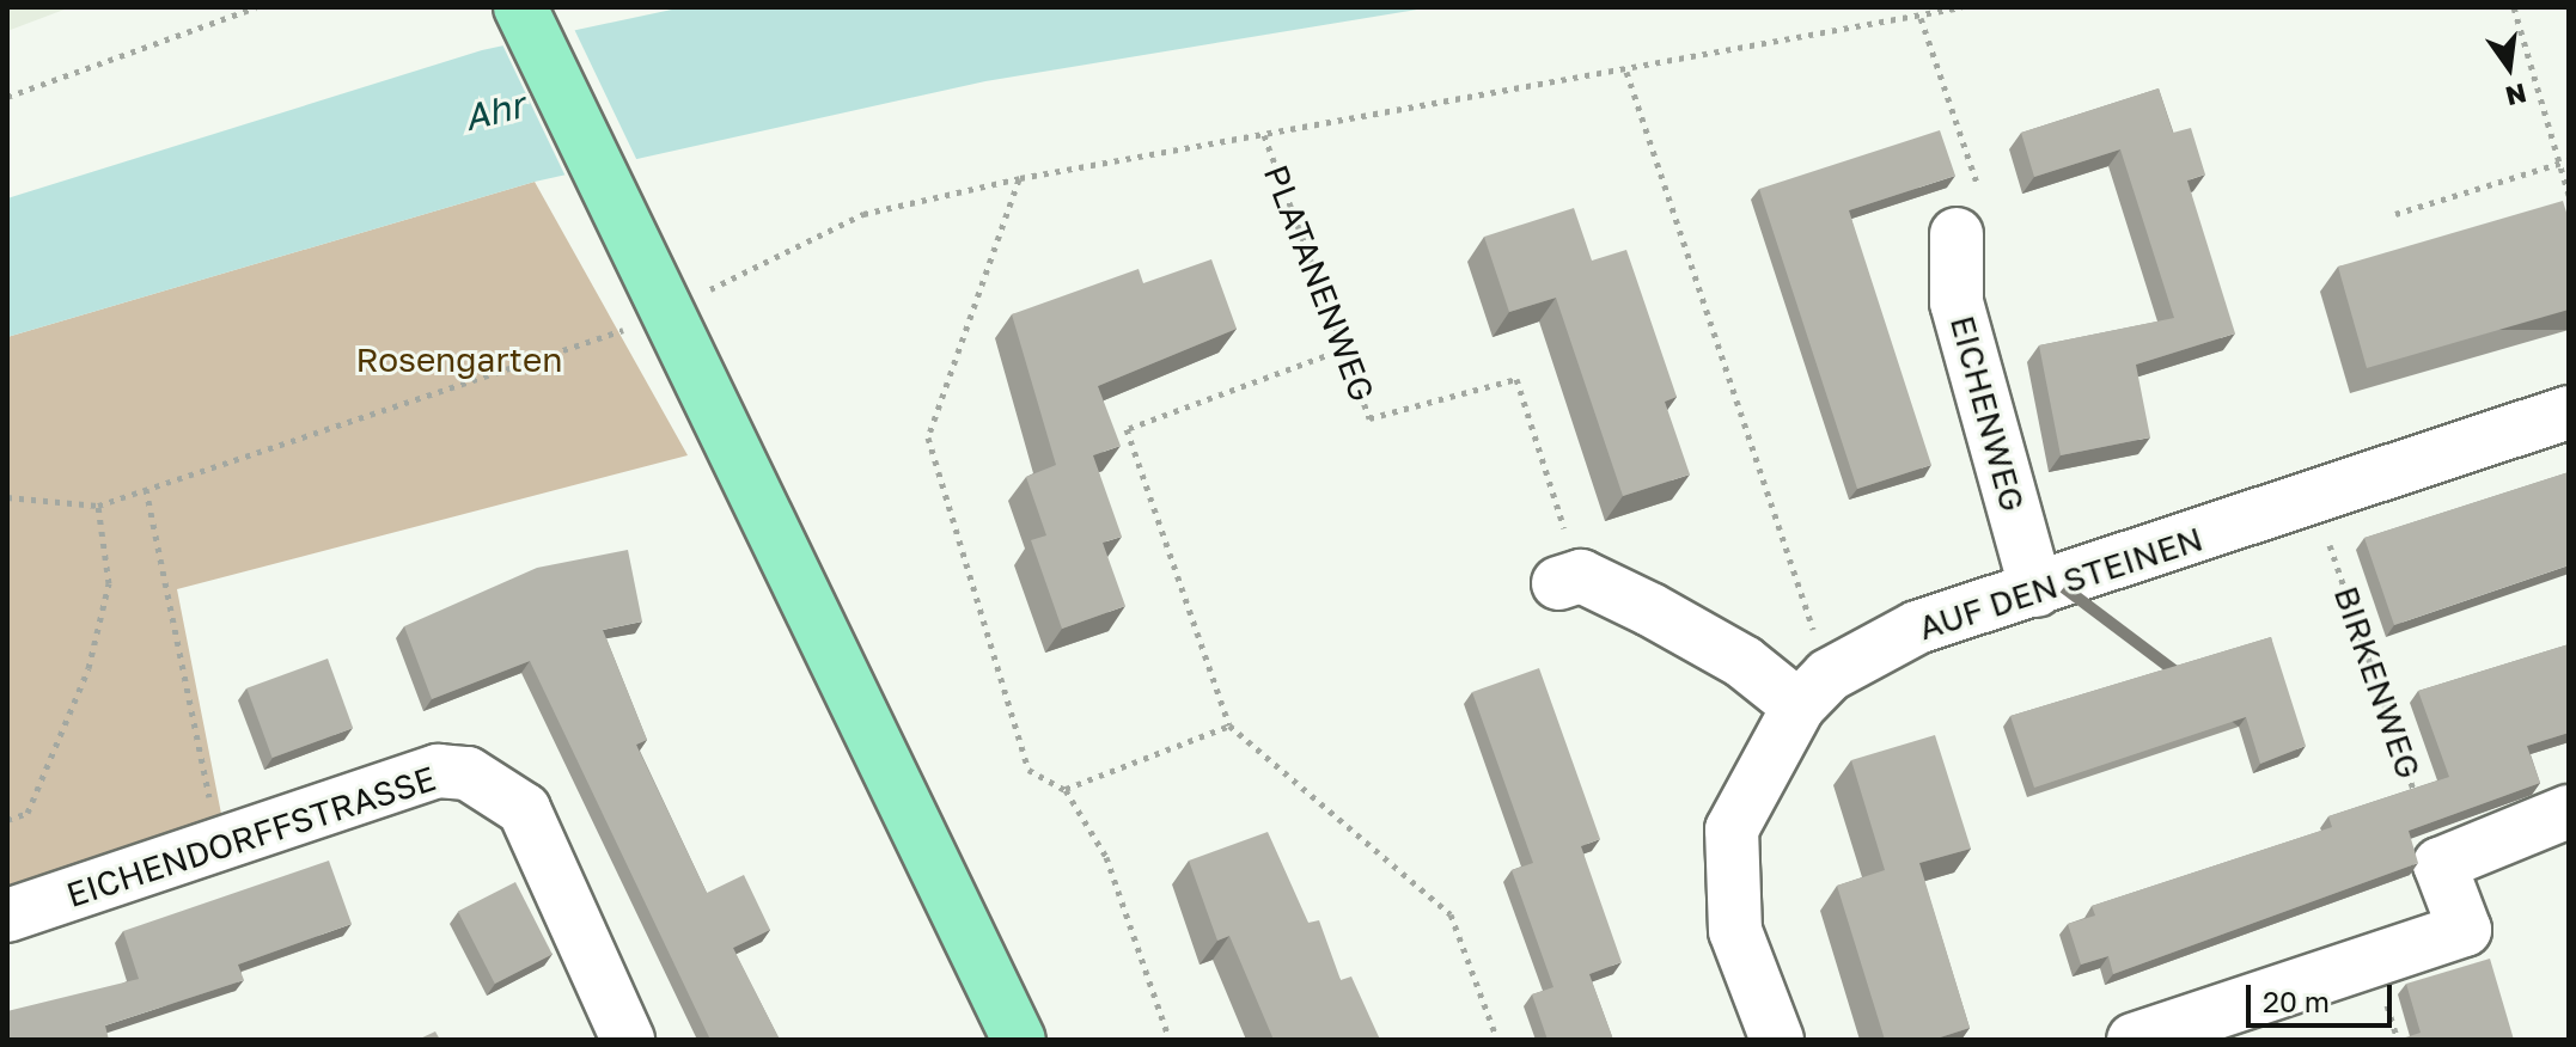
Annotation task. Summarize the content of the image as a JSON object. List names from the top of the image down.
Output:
{
  "streets": {
    "street": ["EICHENWEG", "AUF DEN STEINEN", "EICHENDORFFSTRASSE"],
    "path": ["PLATANENWEG", "BIRKENWEG"]
  },
  "crossings": [
    ["EICHENWEG", "AUF DEN STEINEN"],
    ["AUF DEN STEINEN", "BIRKENWEG"]
  ],
  "water": ["Ahr"],
  "parks": ["Rosengarten"],
  "scale_bar": "20 m",
  "north": "bottom"
}
